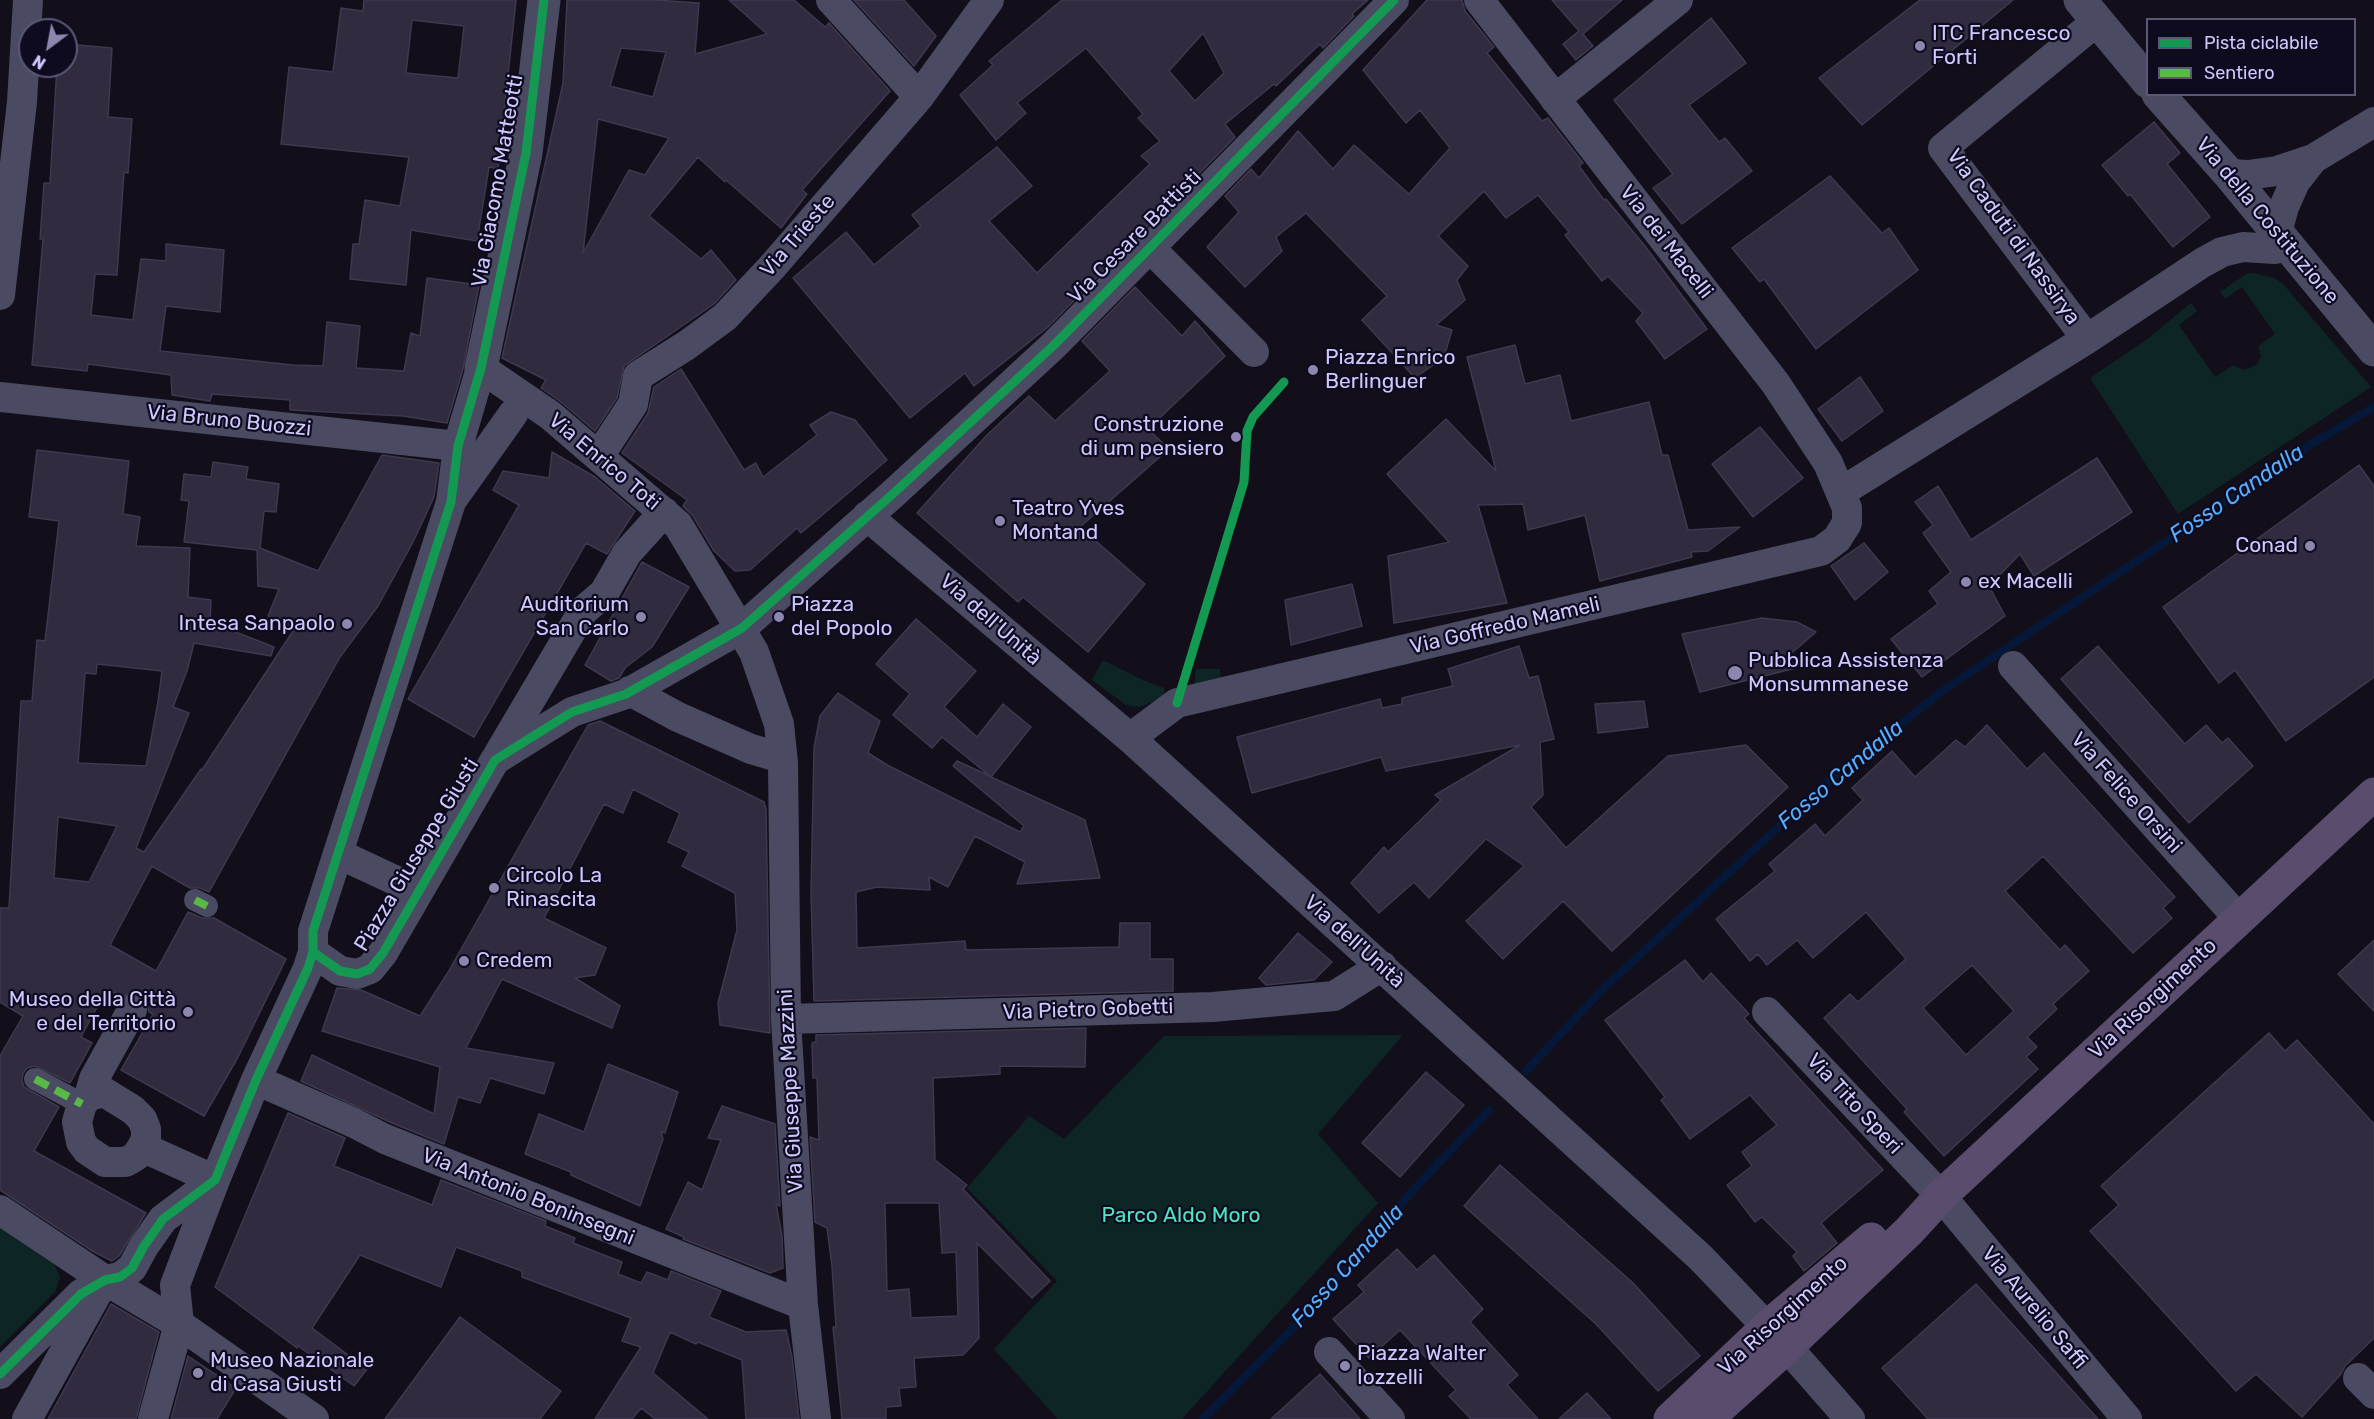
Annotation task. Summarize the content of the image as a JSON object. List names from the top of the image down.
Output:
{
  "streets": {
    "main road": ["Via Risorgimento"],
    "street": [
      "Via Giacomo Matteotti",
      "Via della Costituzione",
      "Via Trieste",
      "Via Cesare Battisti",
      "Via Caduti di Nassirya",
      "Via dei Macelli",
      "Via Bruno Buozzi",
      "Via Enrico Toti",
      "Via dell'Unità",
      "Via Goffredo Mameli",
      "Via Felice Orsini",
      "Piazza Giuseppe Giusti",
      "Via Pietro Gobetti",
      "Via Giuseppe Mazzini",
      "Via Tito Speri",
      "Via Antonio Boninsegni",
      "Via Aurelio Saffi"
    ]
  },
  "crossings": [
    ["Via Giacomo Matteotti", "Via Enrico Toti"],
    ["Via Trieste", "Via Enrico Toti"],
    ["Via Cesare Battisti", "Via dell'Unità"],
    ["Via Cesare Battisti", "Piazza Giuseppe Giusti"],
    ["Via Caduti di Nassirya", "Via dei Macelli"],
    ["Via Caduti di Nassirya", "Via Goffredo Mameli"],
    ["Via dei Macelli", "Via Goffredo Mameli"],
    ["Via Enrico Toti", "Piazza Giuseppe Giusti"],
    ["Via Enrico Toti", "Via Giuseppe Mazzini"],
    ["Via dell'Unità", "Via Goffredo Mameli"],
    ["Via dell'Unità", "Piazza Giuseppe Giusti"],
    ["Via dell'Unità", "Via Risorgimento"],
    ["Via dell'Unità", "Via Pietro Gobetti"],
    ["Via Felice Orsini", "Via Risorgimento"],
    ["Piazza Giuseppe Giusti", "Via Giuseppe Mazzini"],
    ["Via Risorgimento", "Via Tito Speri"],
    ["Via Risorgimento", "Via Aurelio Saffi"],
    ["Via Pietro Gobetti", "Via Giuseppe Mazzini"],
    ["Via Giuseppe Mazzini", "Via Antonio Boninsegni"],
    ["Via Tito Speri", "Via Aurelio Saffi"]
  ],
  "water": ["Fosso Candalla"],
  "parks": ["Parco Aldo Moro"],
  "places": [
    "ITC Francesco Forti",
    "Piazza Enrico Berlinguer",
    "Construzione di um pensiero",
    "Teatro Yves Montand",
    "Conad",
    "ex Macelli",
    "Auditorium San Carlo",
    "Piazza del Popolo",
    "Intesa Sanpaolo",
    "Pubblica Assistenza Monsummanese",
    "Circolo La Rinascita",
    "Credem",
    "Museo della Città e del Territorio",
    "Piazza Walter Iozzelli",
    "Museo Nazionale di Casa Giusti"
  ],
  "legend": ["Pista ciclabile", "Sentiero"],
  "north": "bottom left"
}
